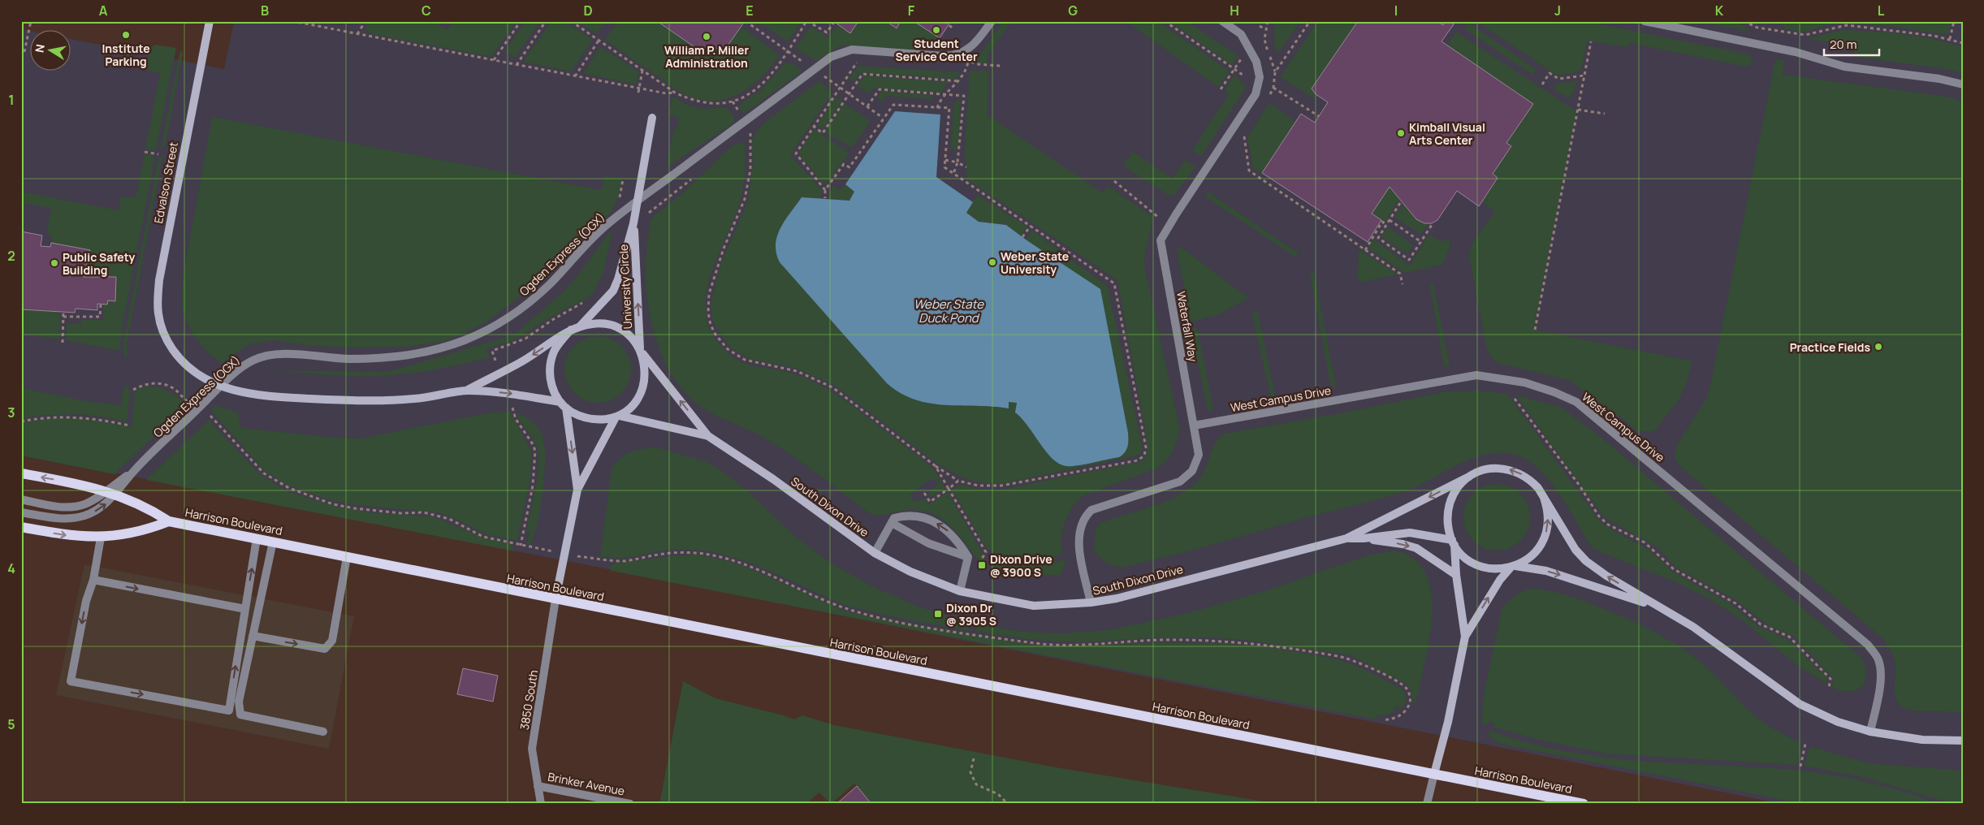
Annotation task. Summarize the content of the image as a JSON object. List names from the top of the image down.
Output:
{
  "streets": {
    "main road": ["Harrison Boulevard"],
    "street": [
      "Edvalson Street",
      "Ogden Express (OGX)",
      "University Circle",
      "Waterfall Way",
      "West Campus Drive",
      "South Dixon Drive",
      "3850 South",
      "Brinker Avenue"
    ]
  },
  "crossings": [
    ["Edvalson Street", "Ogden Express (OGX)"],
    ["Ogden Express (OGX)", "University Circle"],
    ["Ogden Express (OGX)", "Harrison Boulevard"],
    ["University Circle", "South Dixon Drive"],
    ["Waterfall Way", "West Campus Drive"],
    ["Waterfall Way", "South Dixon Drive"],
    ["Harrison Boulevard", "3850 South"],
    ["3850 South", "Brinker Avenue"]
  ],
  "one_way": ["University Circle"],
  "water": ["Weber State Duck Pond"],
  "places": {
    "other": [
      "Student Service Center",
      "Institute Parking",
      "William P. Miller Administration",
      "Kimball Visual Arts Center",
      "Weber State University",
      "Public Safety Building",
      "Practice Fields"
    ],
    "transit": ["Dixon Drive @ 3900 S", "Dixon Dr @ 3905 S"]
  },
  "scale_bar": "20 m",
  "north": "left",
  "grid": {
    "columns": [
      "A",
      "B",
      "C",
      "D",
      "E",
      "F",
      "G",
      "H",
      "I",
      "J",
      "K",
      "L"
    ],
    "rows": [
      "1",
      "2",
      "3",
      "4",
      "5"
    ]
  }
}
